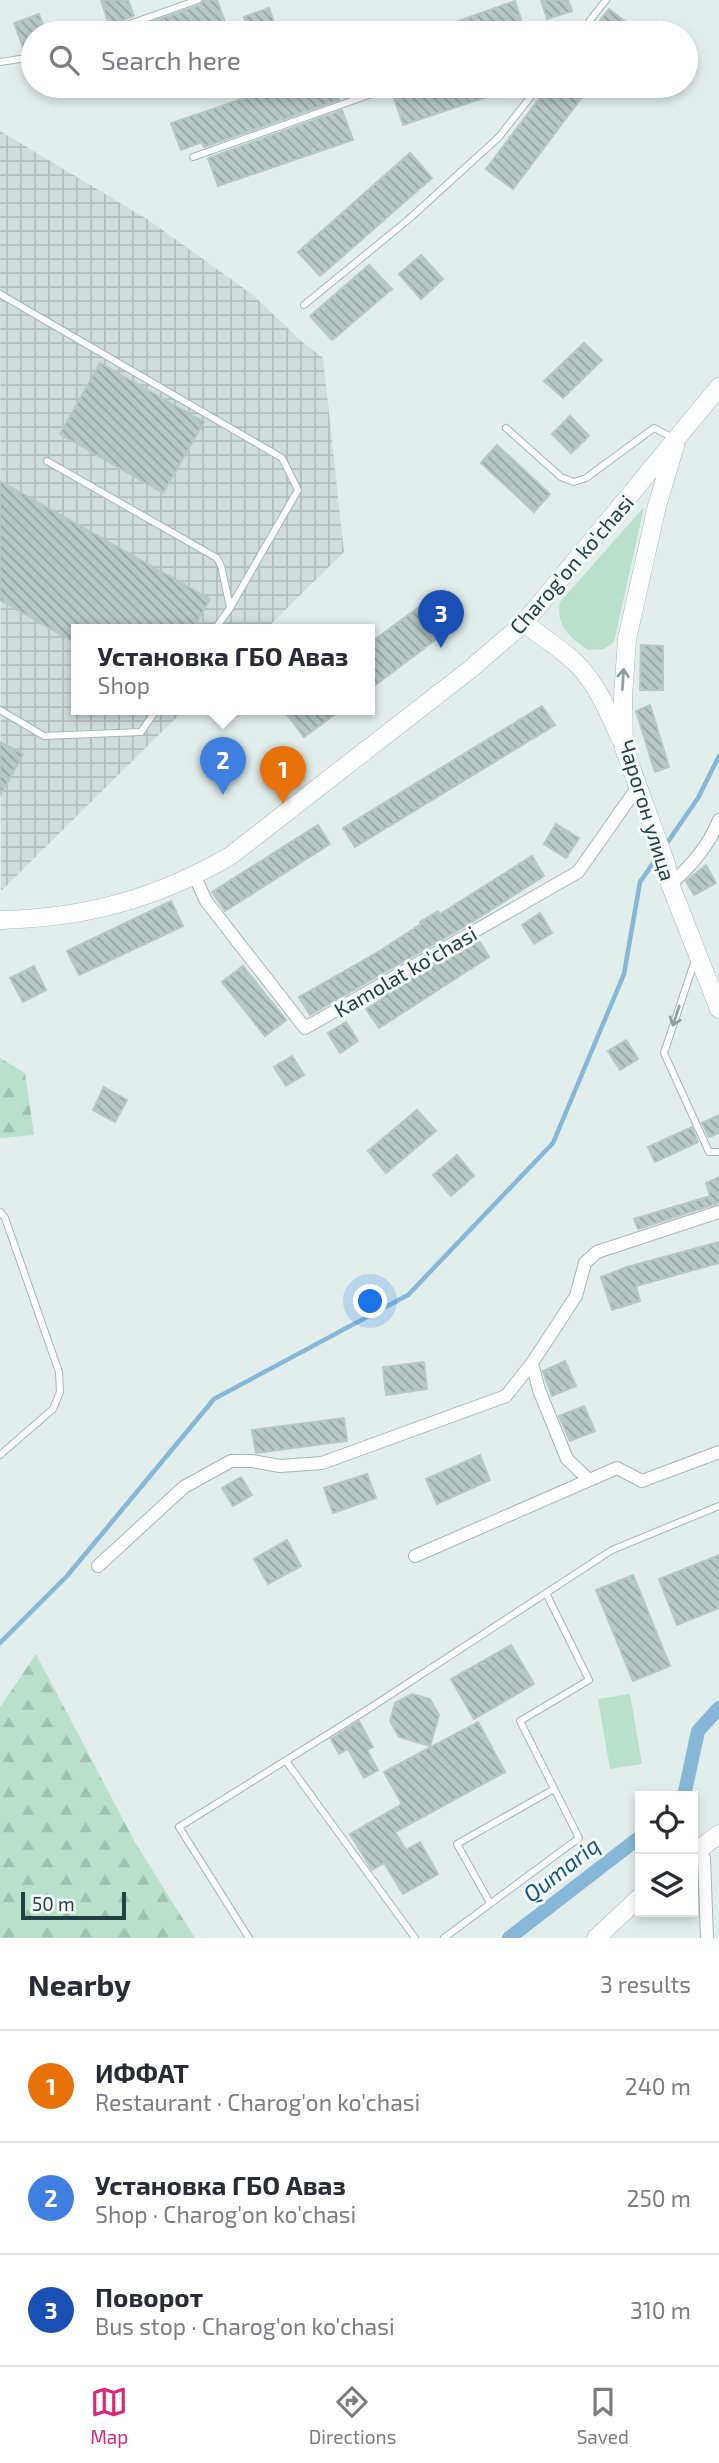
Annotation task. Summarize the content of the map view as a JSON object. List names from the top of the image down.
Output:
{
  "streets": {
    "main road": ["Charog'on ko'chasi", "Чарогон улица"],
    "street": ["Kamolat ko'chasi"]
  },
  "crossings": [
    ["Charog'on ko'chasi", "Чарогон улица"],
    ["Charog'on ko'chasi", "Kamolat ko'chasi"],
    ["Чарогон улица", "Kamolat ko'chasi"]
  ],
  "one_way": ["Чарогон улица"],
  "water": ["Qumariq"],
  "scale_bar": "50 m",
  "page": {
    "search": "Search here",
    "pins": ["3", "2", "1"],
    "popup": ["Установка ГБО Аваз", "Shop"],
    "scale": "50 m",
    "heading": ["Nearby", "3 results"],
    "list": [
      {
        "mark": "1",
        "name": "ИФФАТ",
        "note": "Restaurant · Charog'on ko'chasi",
        "value": "240 m"
      },
      {
        "mark": "2",
        "name": "Установка ГБО Аваз",
        "note": "Shop · Charog'on ko'chasi",
        "value": "250 m"
      },
      {
        "mark": "3",
        "name": "Поворот",
        "note": "Bus stop · Charog'on ko'chasi",
        "value": "310 m"
      }
    ],
    "nav": ["Map", "Directions", "Saved"]
  }
}
